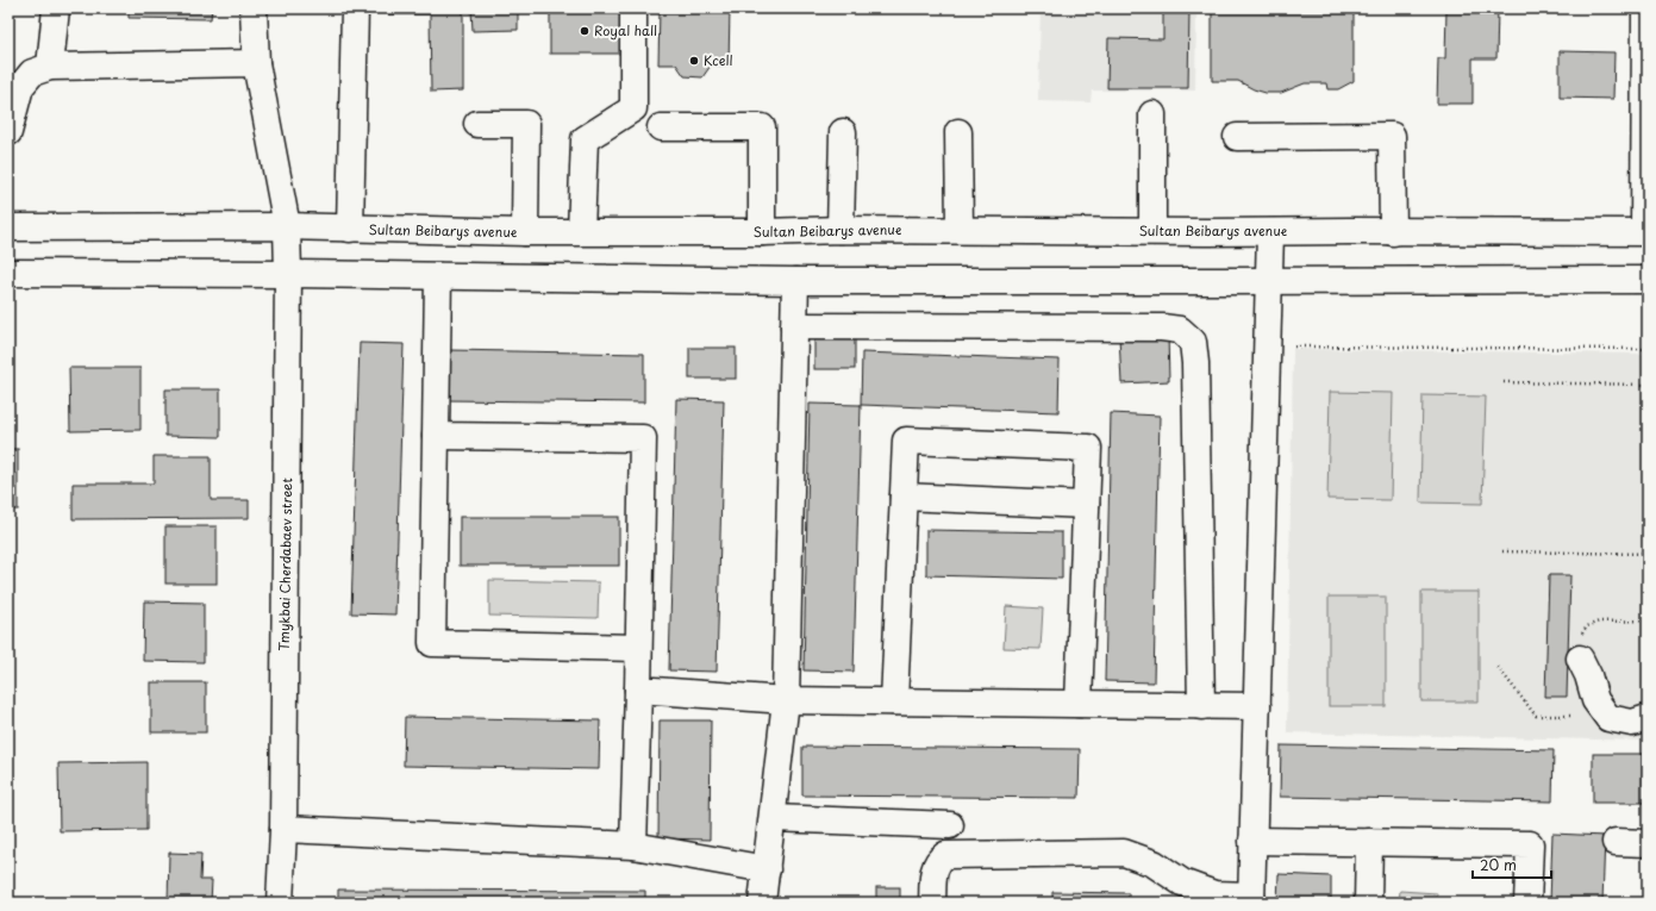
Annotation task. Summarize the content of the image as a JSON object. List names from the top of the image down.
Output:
{
  "streets": {
    "main road": ["Sultan Beibarys avenue", "Tmykbai Cherdabaev street"]
  },
  "crossings": [
    ["Sultan Beibarys avenue", "Tmykbai Cherdabaev street"]
  ],
  "places": ["Royal hall", "Kcell"],
  "scale_bar": "20 m"
}
